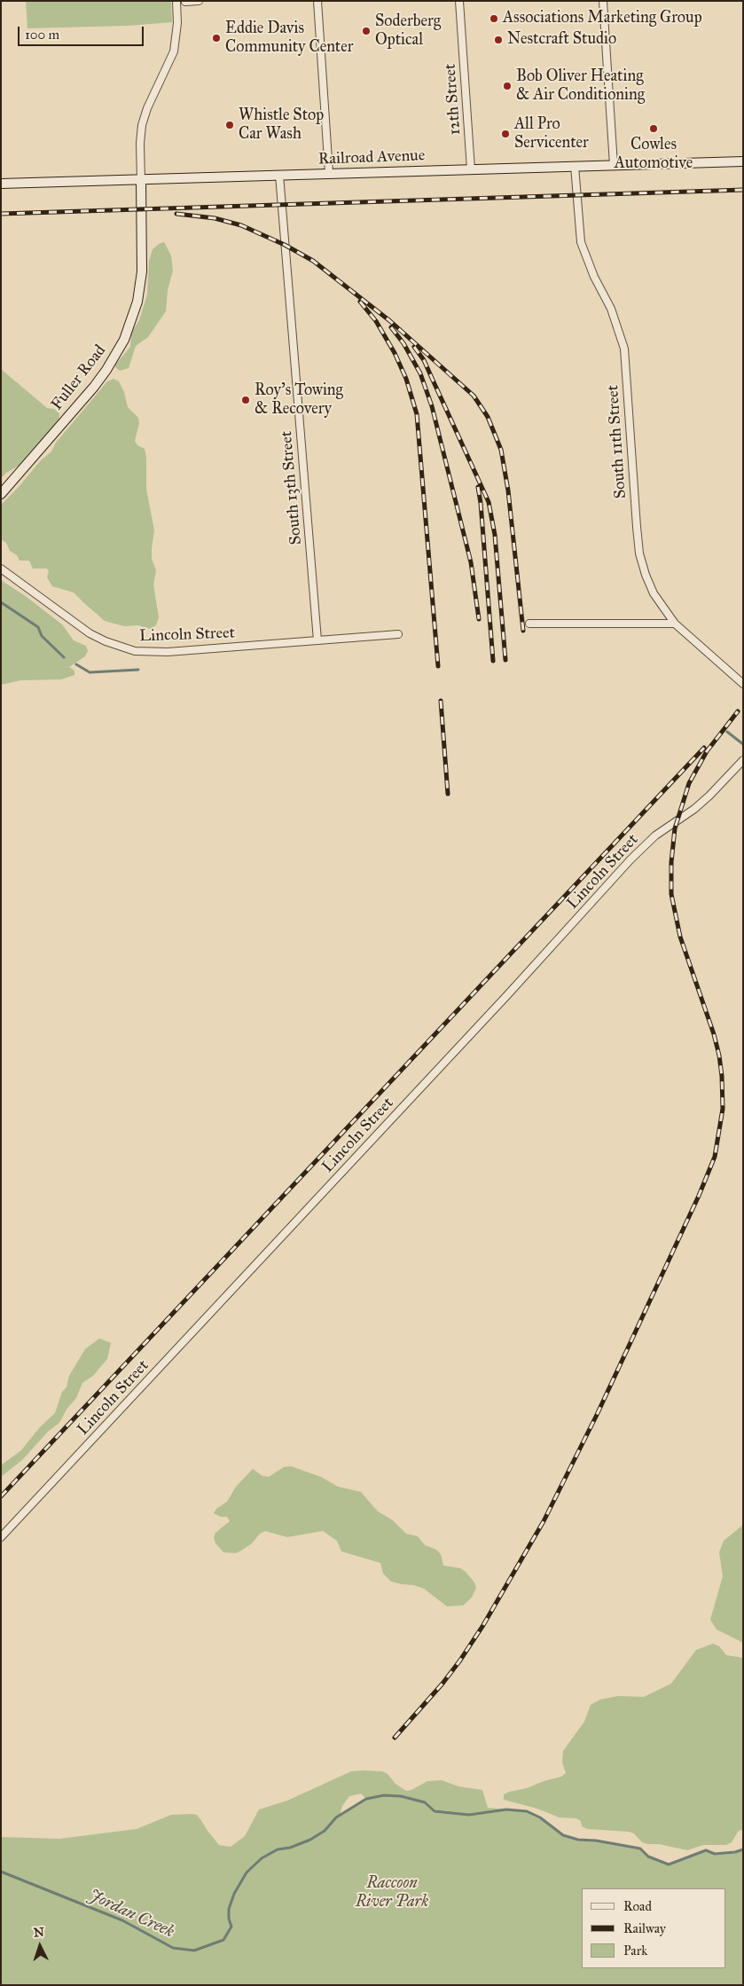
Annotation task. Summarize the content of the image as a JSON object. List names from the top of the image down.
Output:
{
  "streets": {
    "main road": ["Railroad Avenue", "Fuller Road"],
    "street": [
      "12th Street",
      "South 11th Street",
      "South 13th Street",
      "Lincoln Street"
    ]
  },
  "crossings": [
    ["12th Street", "Railroad Avenue"],
    ["Railroad Avenue", "Fuller Road"],
    ["Railroad Avenue", "South 11th Street"],
    ["Railroad Avenue", "South 13th Street"],
    ["South 13th Street", "Lincoln Street"]
  ],
  "water": ["Jordan Creek"],
  "parks": ["Raccoon River Park"],
  "places": [
    "Associations Marketing Group",
    "Soderberg Optical",
    "Eddie Davis Community Center",
    "Nestcraft Studio",
    "Bob Oliver Heating & Air Conditioning",
    "Whistle Stop Car Wash",
    "Cowles Automotive",
    "All Pro Servicenter",
    "Roy's Towing & Recovery"
  ],
  "legend": ["Road", "Railway", "Park"],
  "scale_bar": "100 m",
  "north": "top"
}
